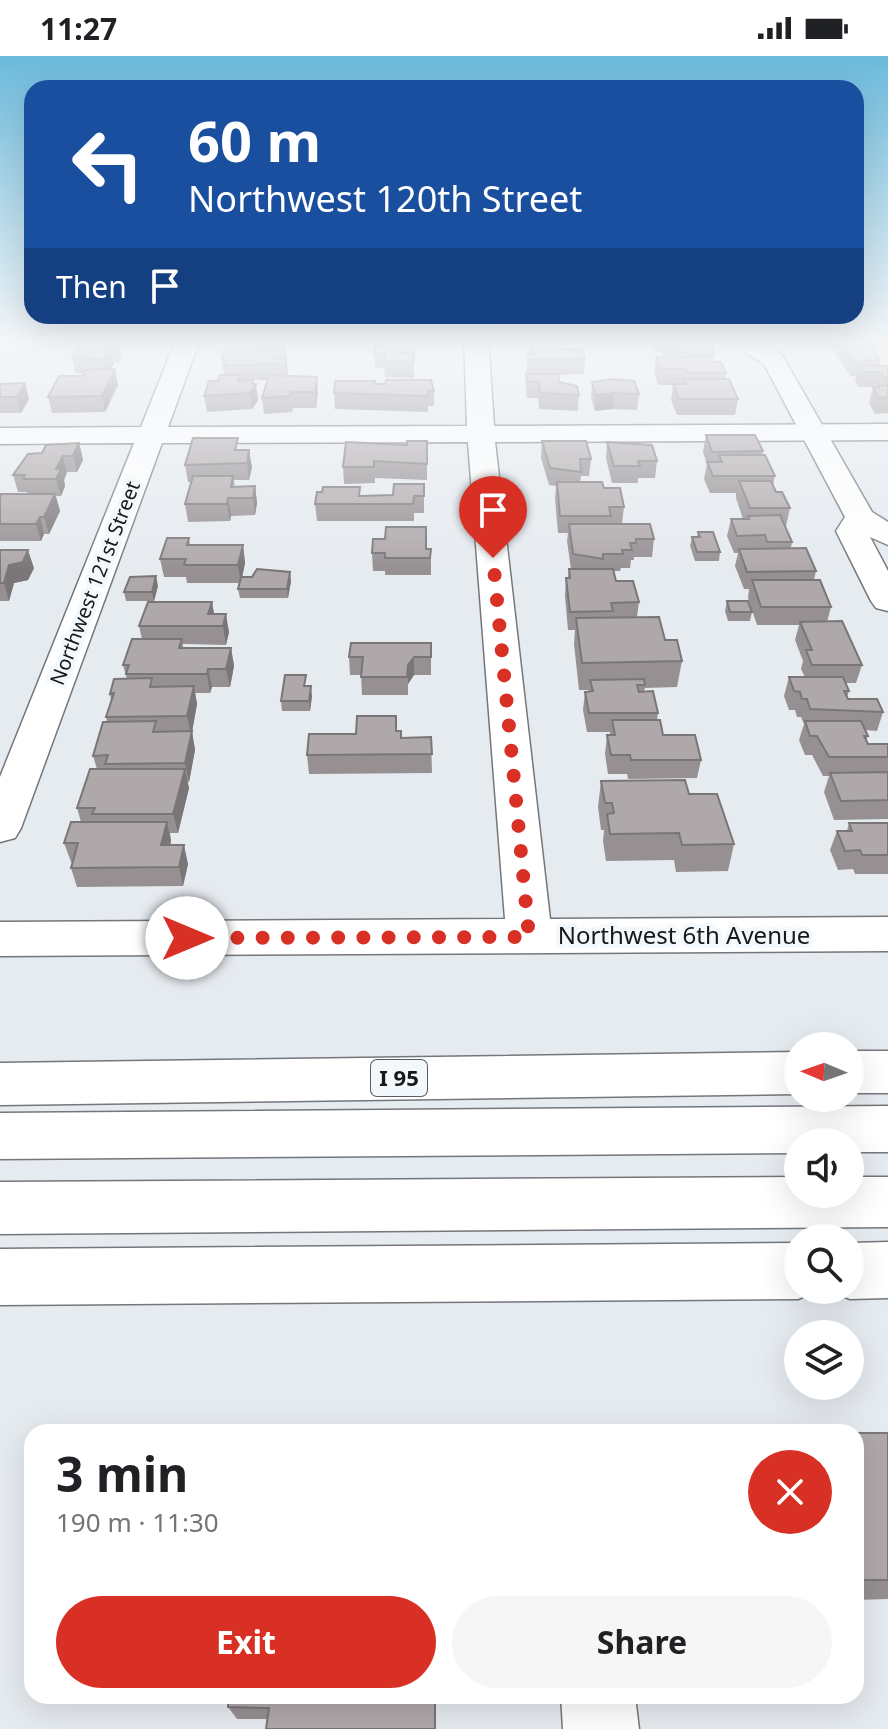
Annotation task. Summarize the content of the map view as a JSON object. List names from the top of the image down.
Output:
{
  "streets": {
    "main road": ["Northwest 121st Street", "Northwest 6th Avenue", "I 95"]
  },
  "north": "left",
  "page": {
    "status": "11:27",
    "turn": ["60 m", "Northwest 120th Street"],
    "then": "Then",
    "heading": ["3 min", "190 m · 11:30"],
    "buttons": ["Exit", "Share"]
  }
}
